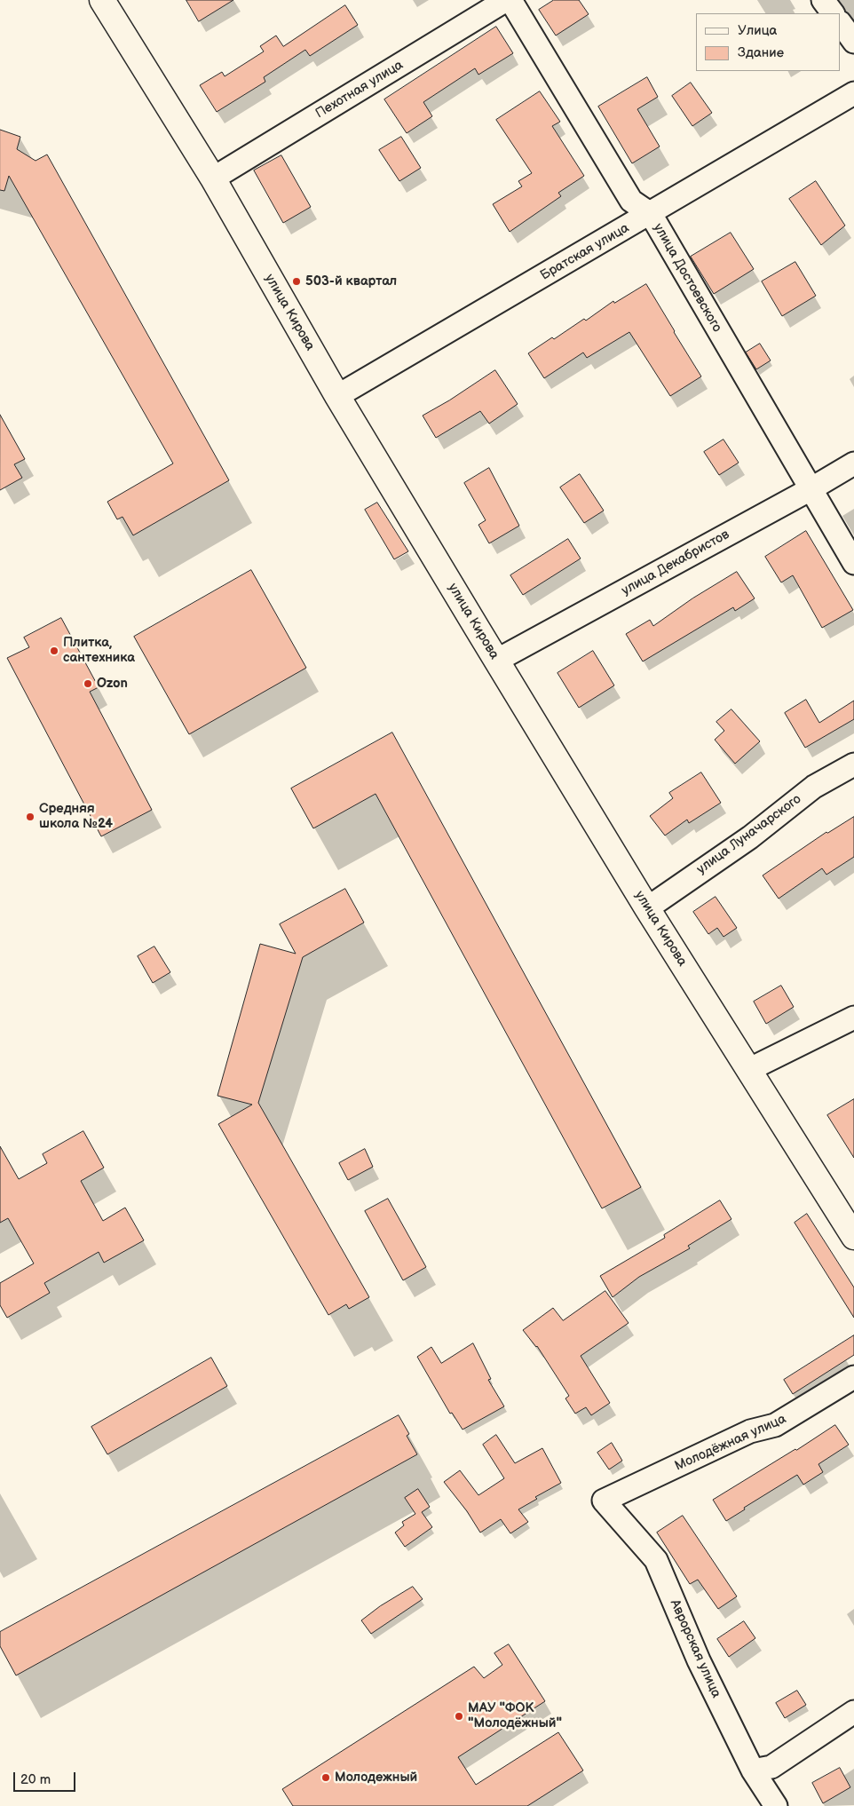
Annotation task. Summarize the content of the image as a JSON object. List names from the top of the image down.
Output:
{
  "streets": {
    "main road": ["улица Кирова"],
    "street": [
      "Пехотная улица",
      "Братская улица",
      "улица Достоевского",
      "улица Декабристов",
      "улица Луначарского",
      "Молодёжная улица",
      "Аврорская улица"
    ]
  },
  "crossings": [
    ["Пехотная улица", "улица Кирова"],
    ["Братская улица", "улица Достоевского"],
    ["Братская улица", "улица Кирова"],
    ["улица Достоевского", "улица Декабристов"],
    ["улица Кирова", "улица Декабристов"],
    ["улица Кирова", "улица Луначарского"],
    ["Молодёжная улица", "Аврорская улица"]
  ],
  "places": [
    "503-й квартал",
    "Плитка, сантехника",
    "Ozon",
    "Средняя школа №24",
    "МАУ \"ФОК \"Молодёжный\"",
    "Молодежный"
  ],
  "legend": ["Улица", "Здание"],
  "scale_bar": "20 m"
}
